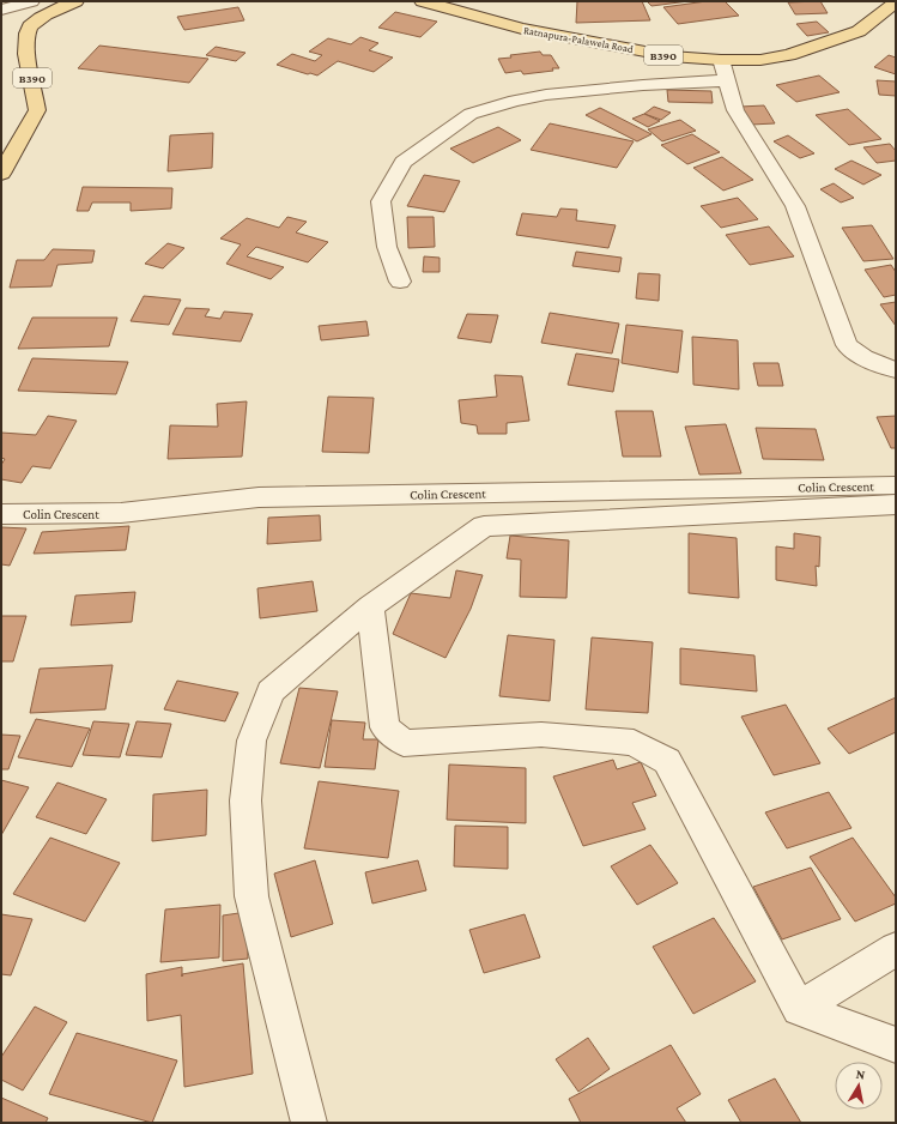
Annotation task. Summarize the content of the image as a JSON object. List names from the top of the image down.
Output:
{
  "streets": {
    "main road": ["Ratnapura-Palawela Road", "B390"],
    "street": ["Colin Crescent"]
  },
  "north": "top"
}
